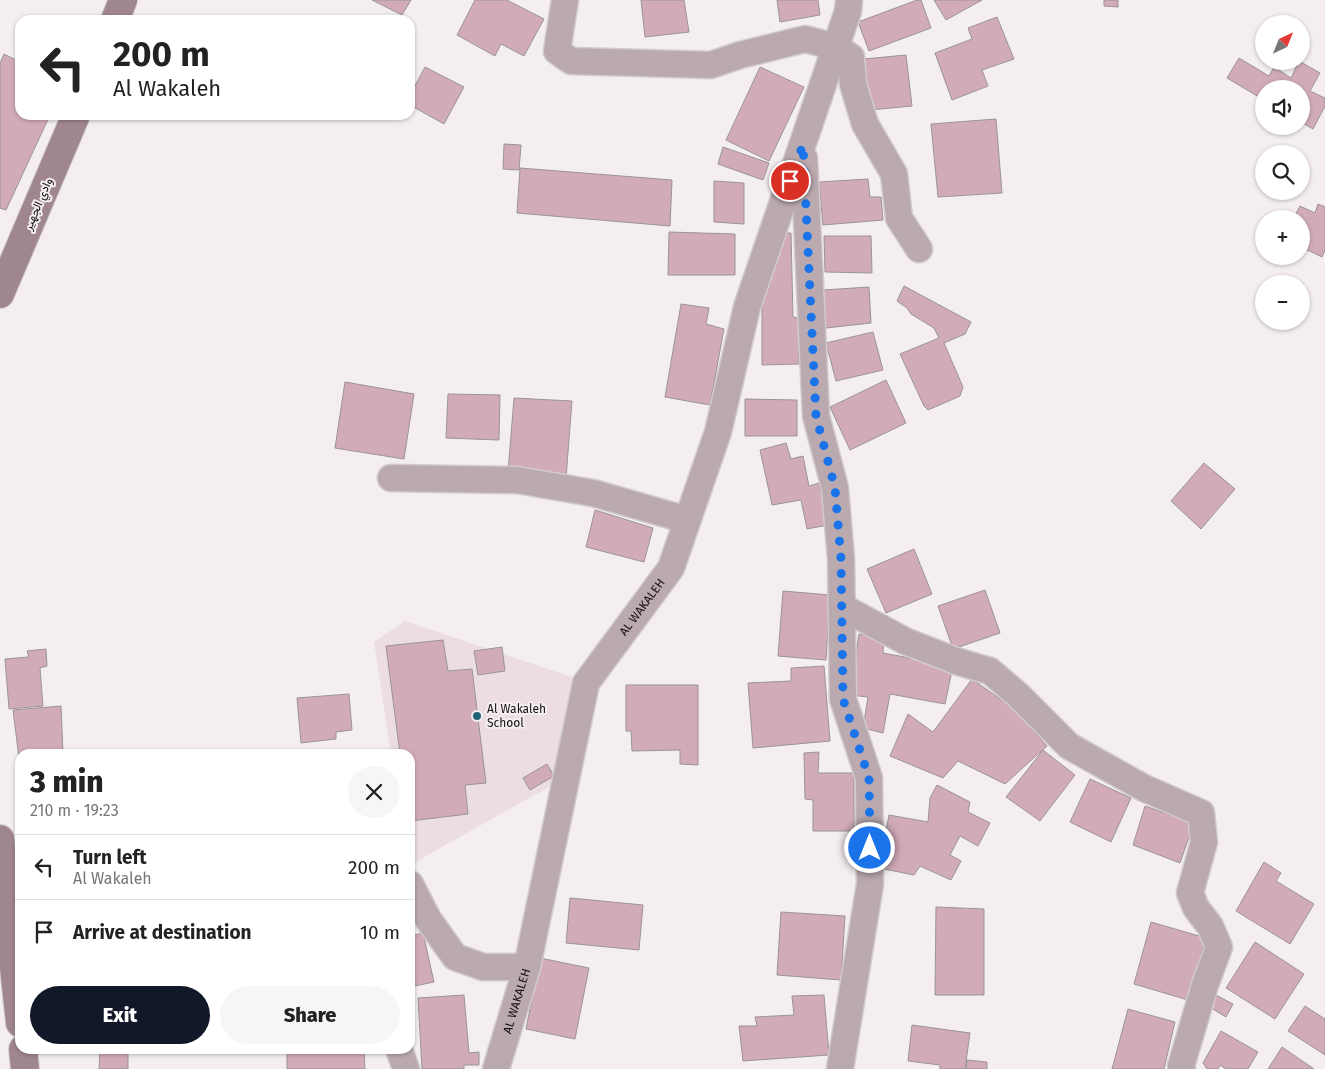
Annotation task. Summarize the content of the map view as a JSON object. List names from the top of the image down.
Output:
{
  "streets": {
    "street": ["وادي الجهير", "AL WAKALEH"]
  },
  "places": ["Al Wakaleh School"],
  "north": "top right",
  "page": {
    "map_buttons": ["+", "−"],
    "turn": ["200 m", "Al Wakaleh"],
    "heading": ["3 min", "210 m · 19:23"],
    "list": [
      {
        "name": "Turn left",
        "note": "Al Wakaleh",
        "value": "200 m"
      },
      {
        "name": "Arrive at destination",
        "value": "10 m"
      }
    ],
    "buttons": ["Exit", "Share"]
  }
}
